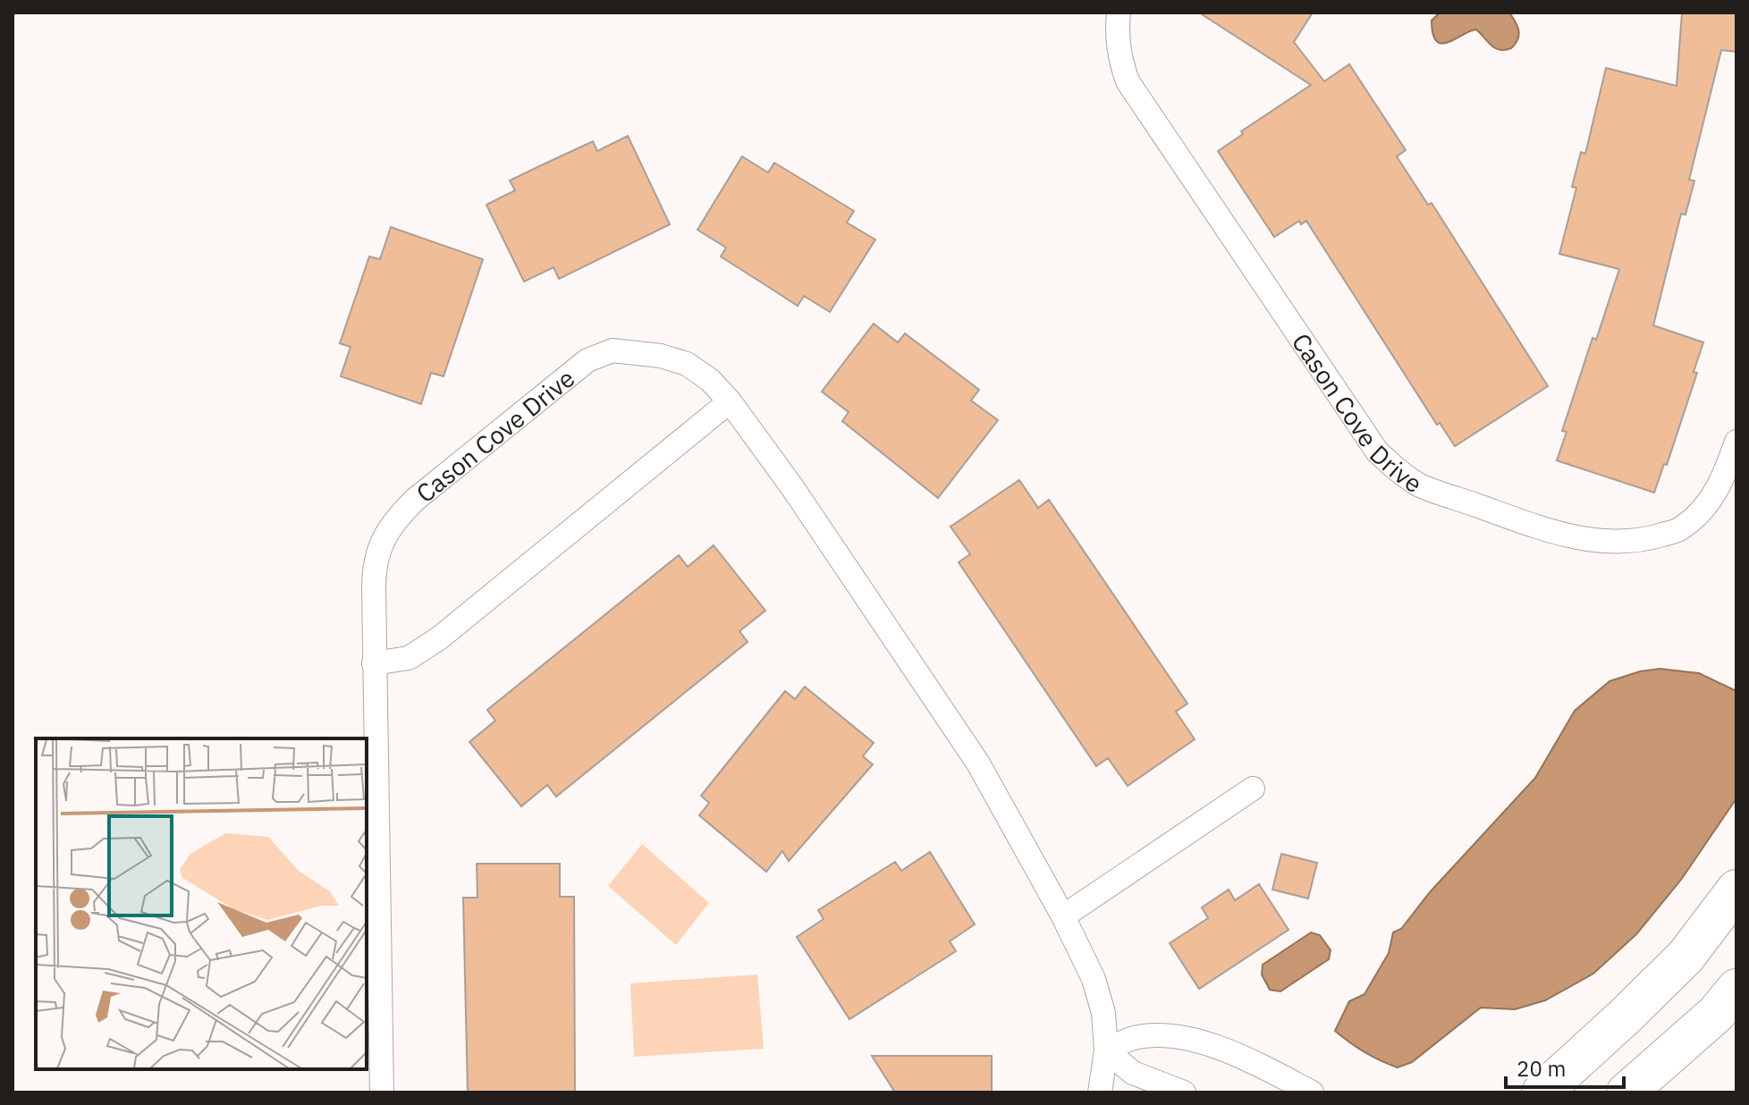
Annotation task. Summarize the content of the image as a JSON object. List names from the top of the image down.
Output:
{
  "streets": {
    "lane": ["Cason Cove Drive"]
  },
  "scale_bar": "20 m"
}
